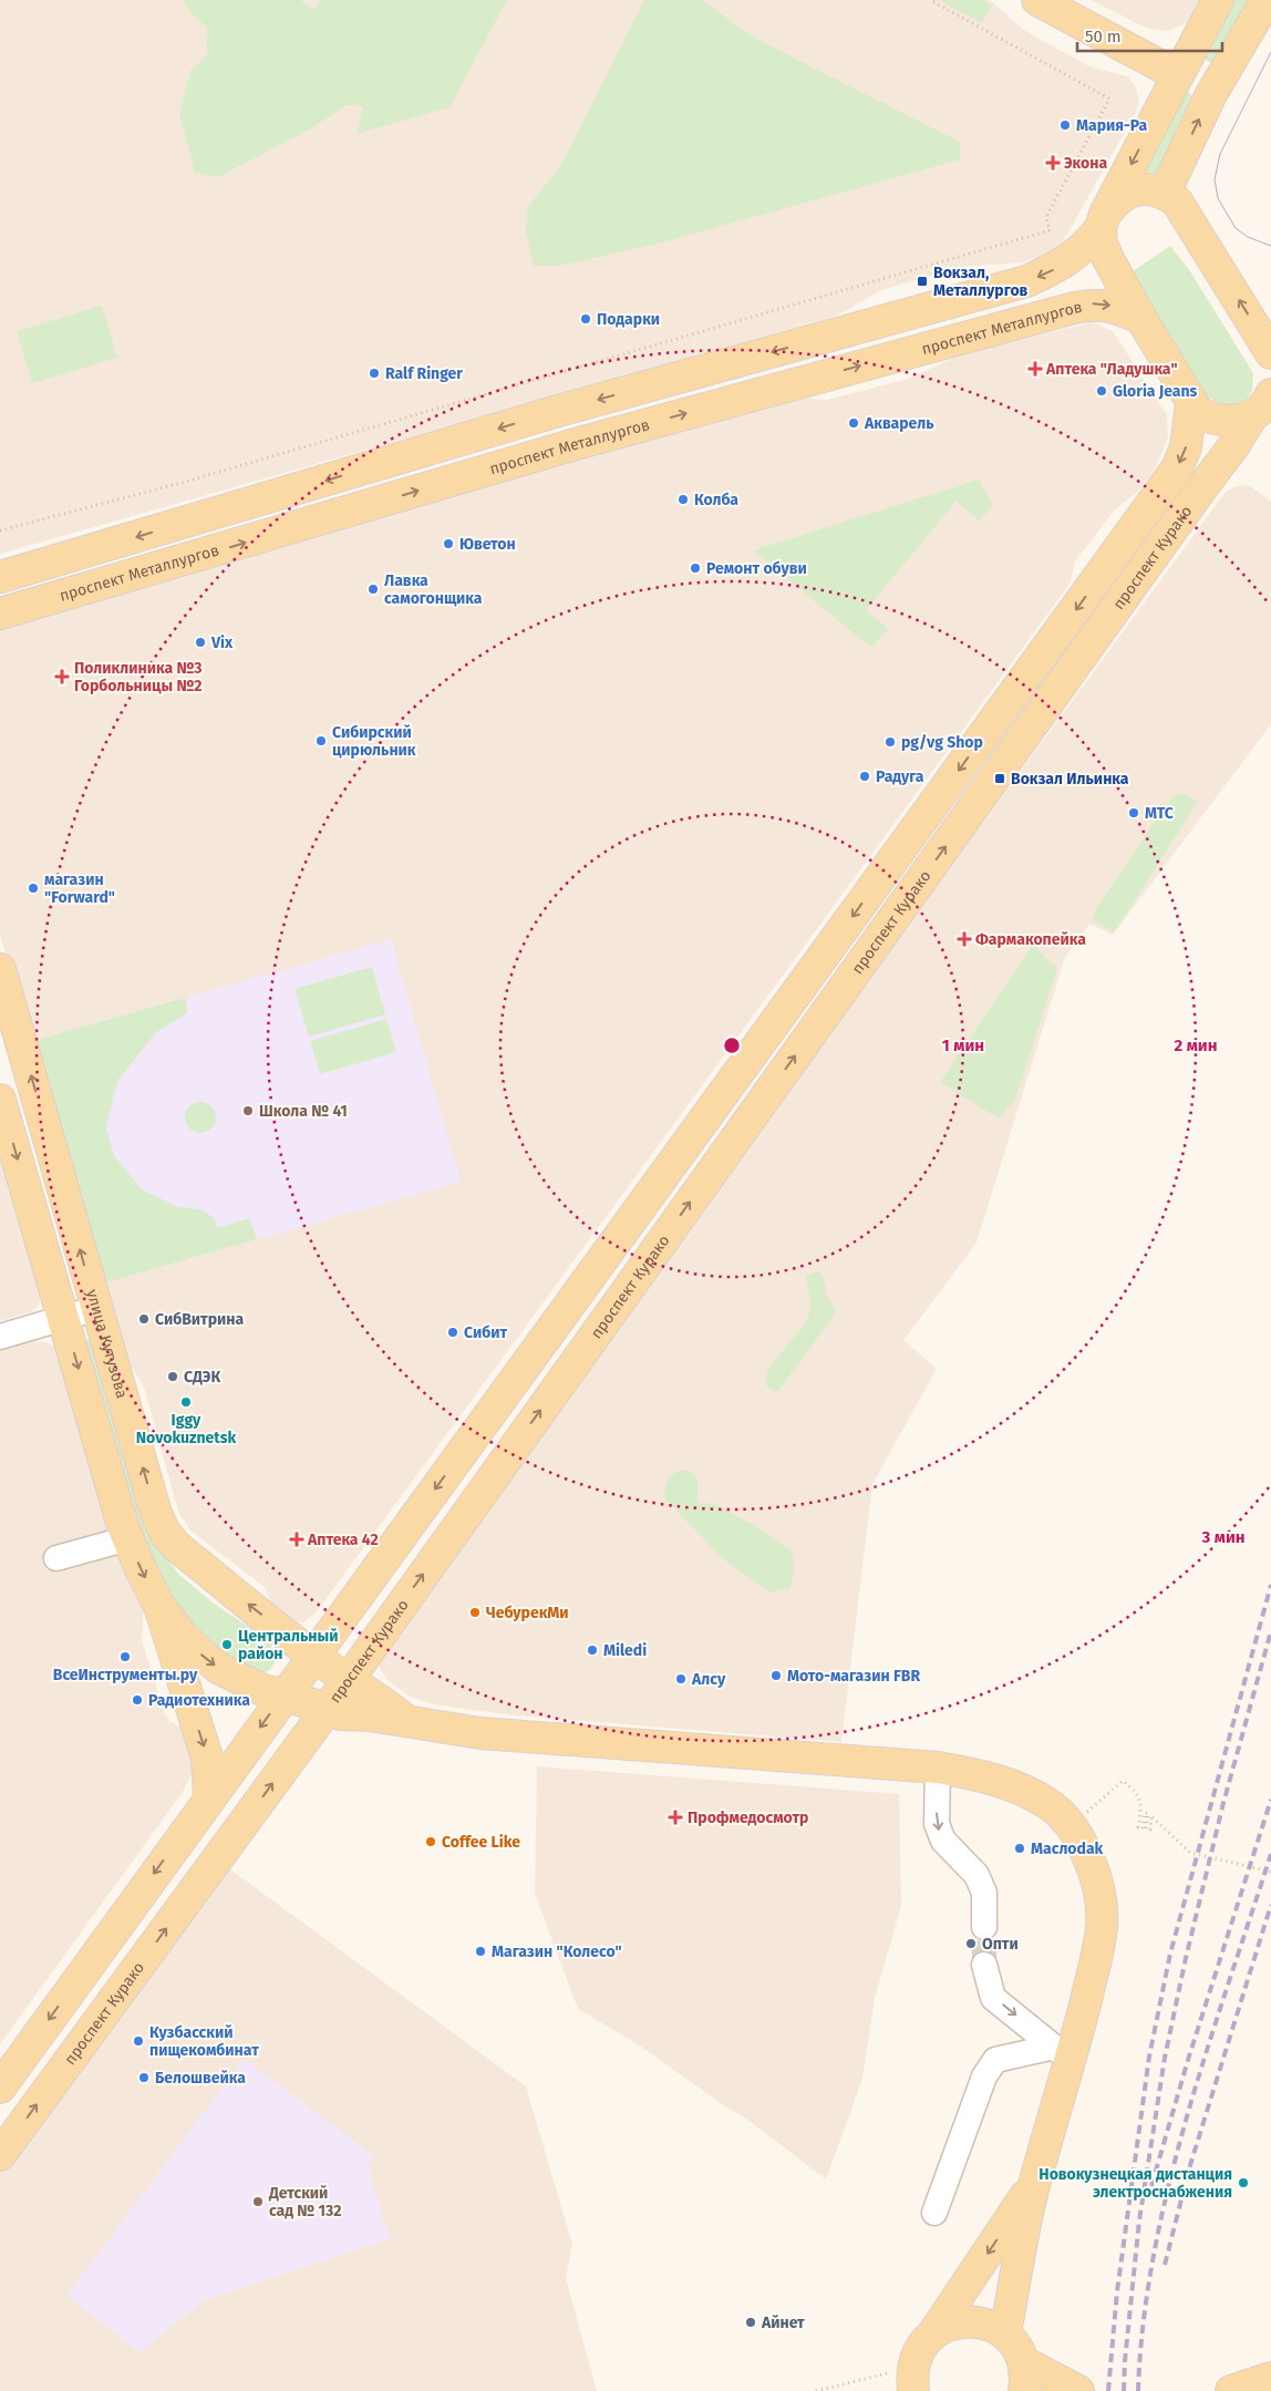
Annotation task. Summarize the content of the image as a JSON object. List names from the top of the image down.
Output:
{
  "streets": {
    "main road": ["проспект Металлургов", "проспект Курако", "улица Кутузова"]
  },
  "crossings": [
    ["проспект Курако", "улица Кутузова"]
  ],
  "places": {
    "other": [
      "Мария-Ра",
      "Подарки",
      "Ralf Ringer",
      "Gloria Jeans",
      "Акварель",
      "Колба",
      "Юветон",
      "Ремонт обуви",
      "Лавка самогонщика",
      "Vix",
      "Сибирский цирюльник",
      "pg/vg Shop",
      "Радуга",
      "МТС",
      "магазин \"Forward\"",
      "Школа № 41",
      "СибВитрина",
      "Сибит",
      "СДЭК",
      "Iggy Novokuznetsk",
      "ЧебурекМи",
      "Центральный район",
      "Miledi",
      "ВсеИнструменты.ру",
      "Мото-магазин FBR",
      "Алсу",
      "Радиотехника",
      "Coffee Like",
      "Mаслоdak",
      "Опти",
      "Магазин \"Колесо\"",
      "Кузбасский пищекомбинат",
      "Белошвейка",
      "Новокузнецкая дистанция электроснабжения",
      "Детский сад № 132",
      "Айнет"
    ],
    "health": [
      "Экона",
      "Аптека \"Ладушка\"",
      "Поликлиника №3 Горбольницы №2",
      "Фармакопейка",
      "Аптека 42",
      "Профмедосмотр"
    ],
    "transit": ["Вокзал, Металлургов", "Вокзал Ильинка"]
  },
  "scale_bar": "50 m",
  "rings": ["1 мин", "2 мин", "3 мин"]
}
